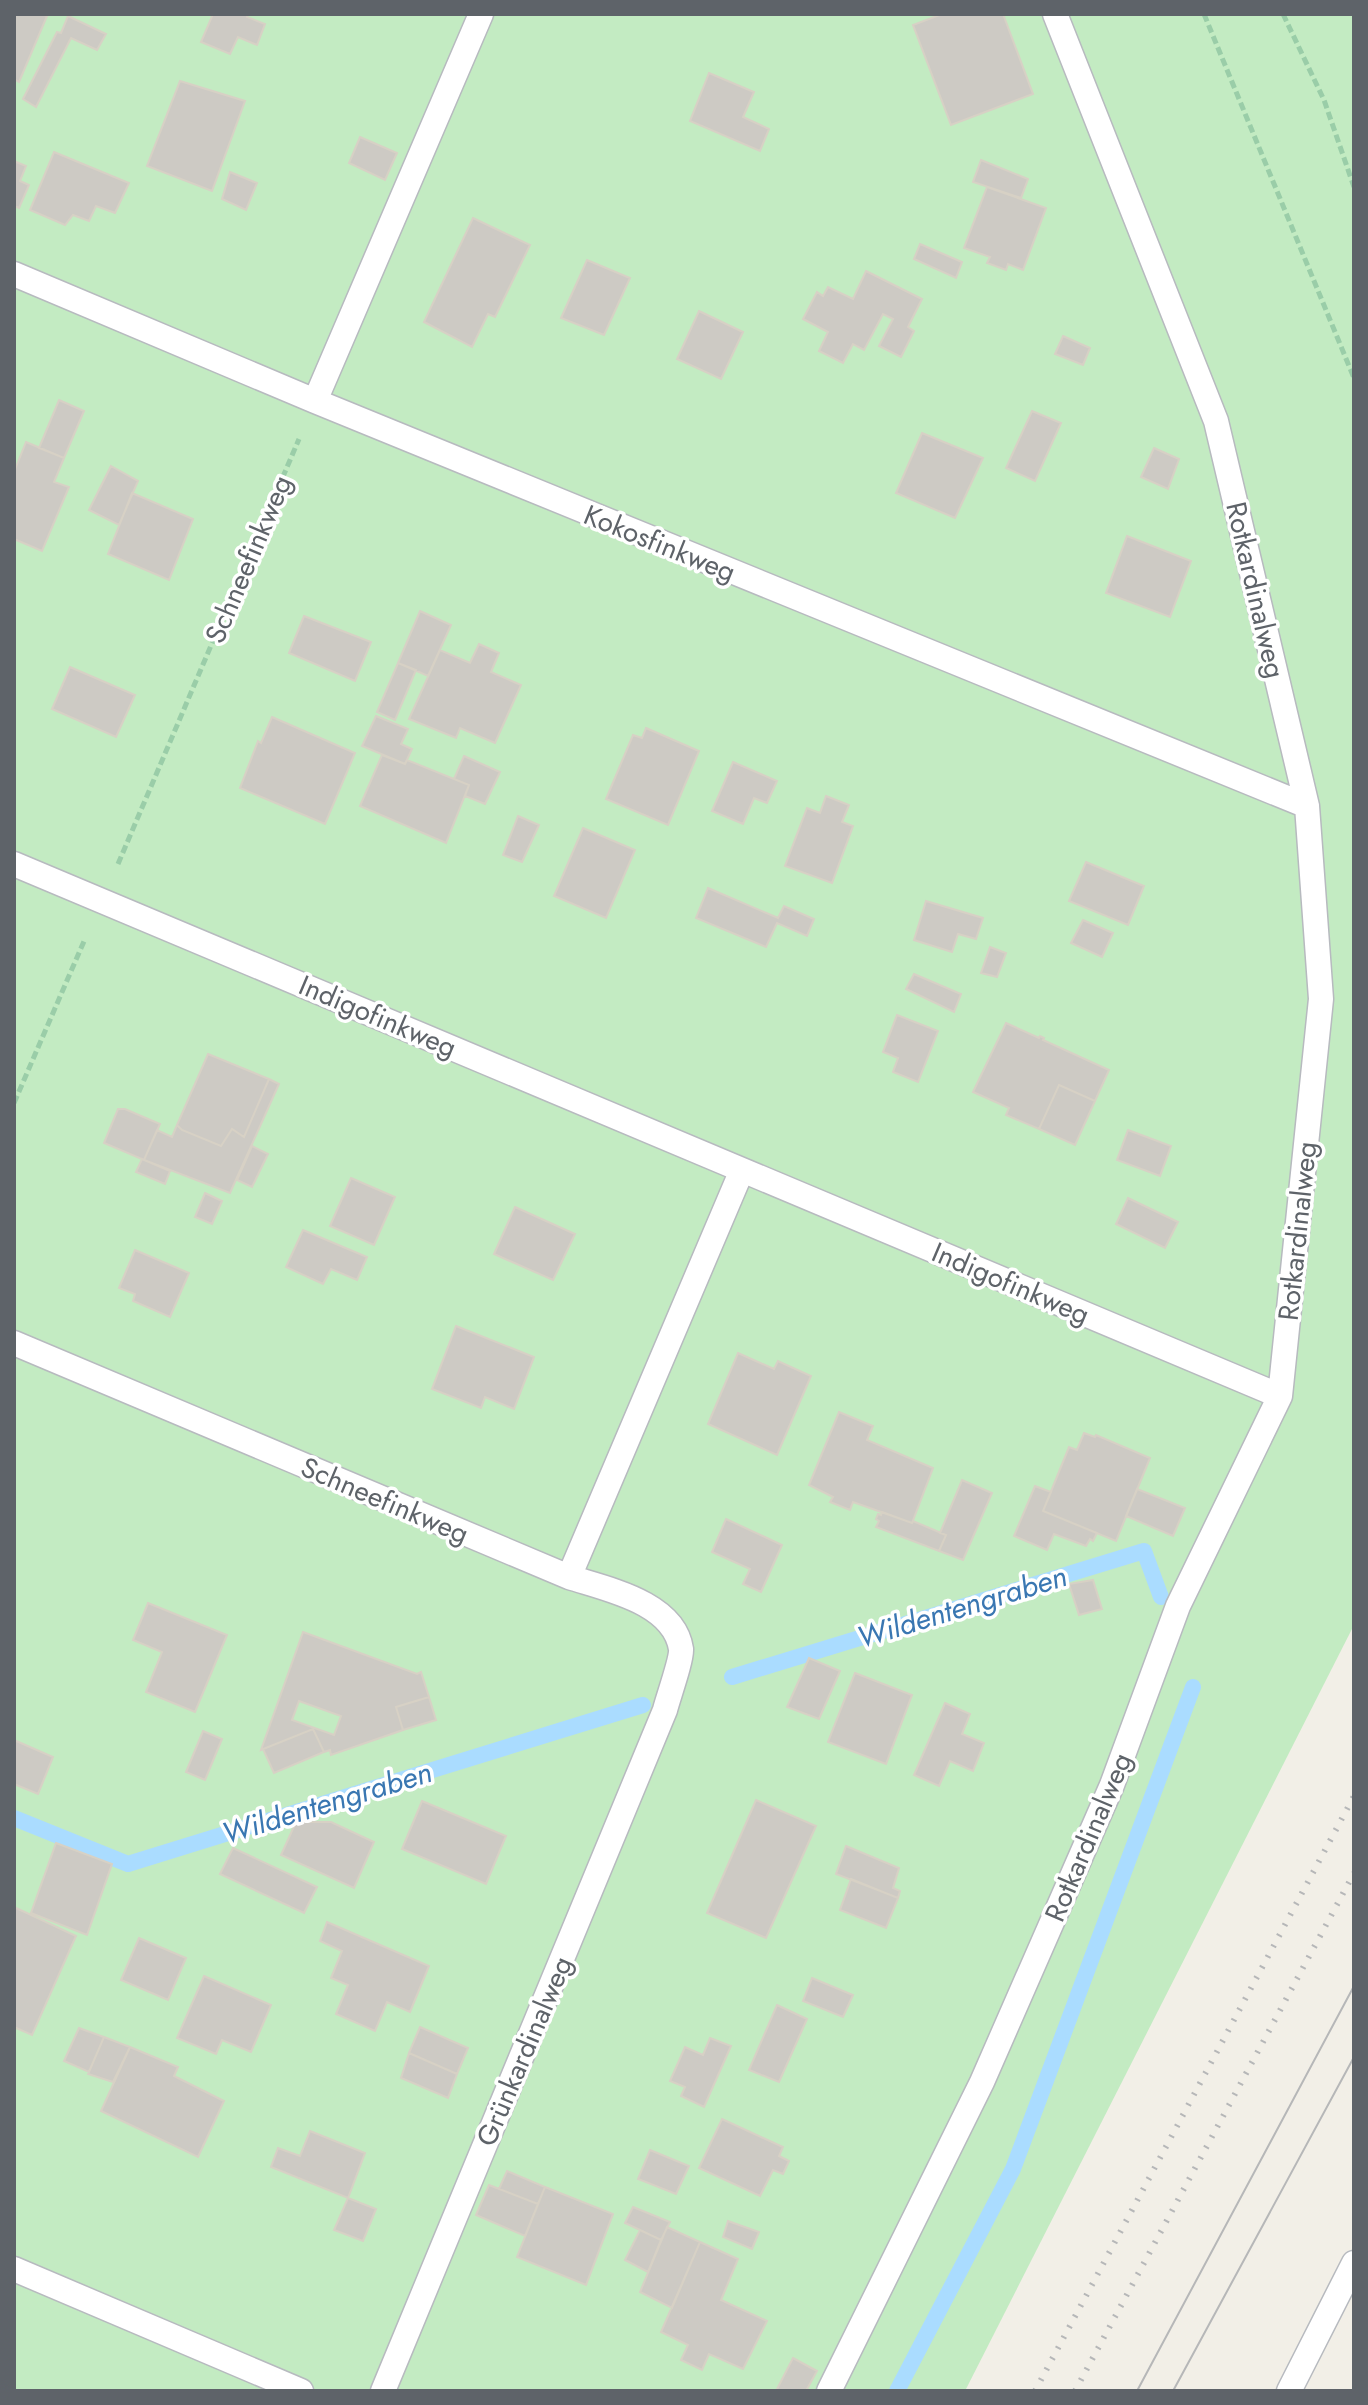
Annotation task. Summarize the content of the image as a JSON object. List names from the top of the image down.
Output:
{
  "streets": {
    "lane": [
      "Kokosfinkweg",
      "Schneefinkweg",
      "Rotkardinalweg",
      "Indigofinkweg",
      "Grünkardinalweg"
    ]
  },
  "crossings": [
    ["Kokosfinkweg", "Schneefinkweg"],
    ["Kokosfinkweg", "Rotkardinalweg"],
    ["Schneefinkweg", "Indigofinkweg"],
    ["Schneefinkweg", "Grünkardinalweg"],
    ["Rotkardinalweg", "Indigofinkweg"]
  ],
  "water": ["Wildentengraben"]
}
